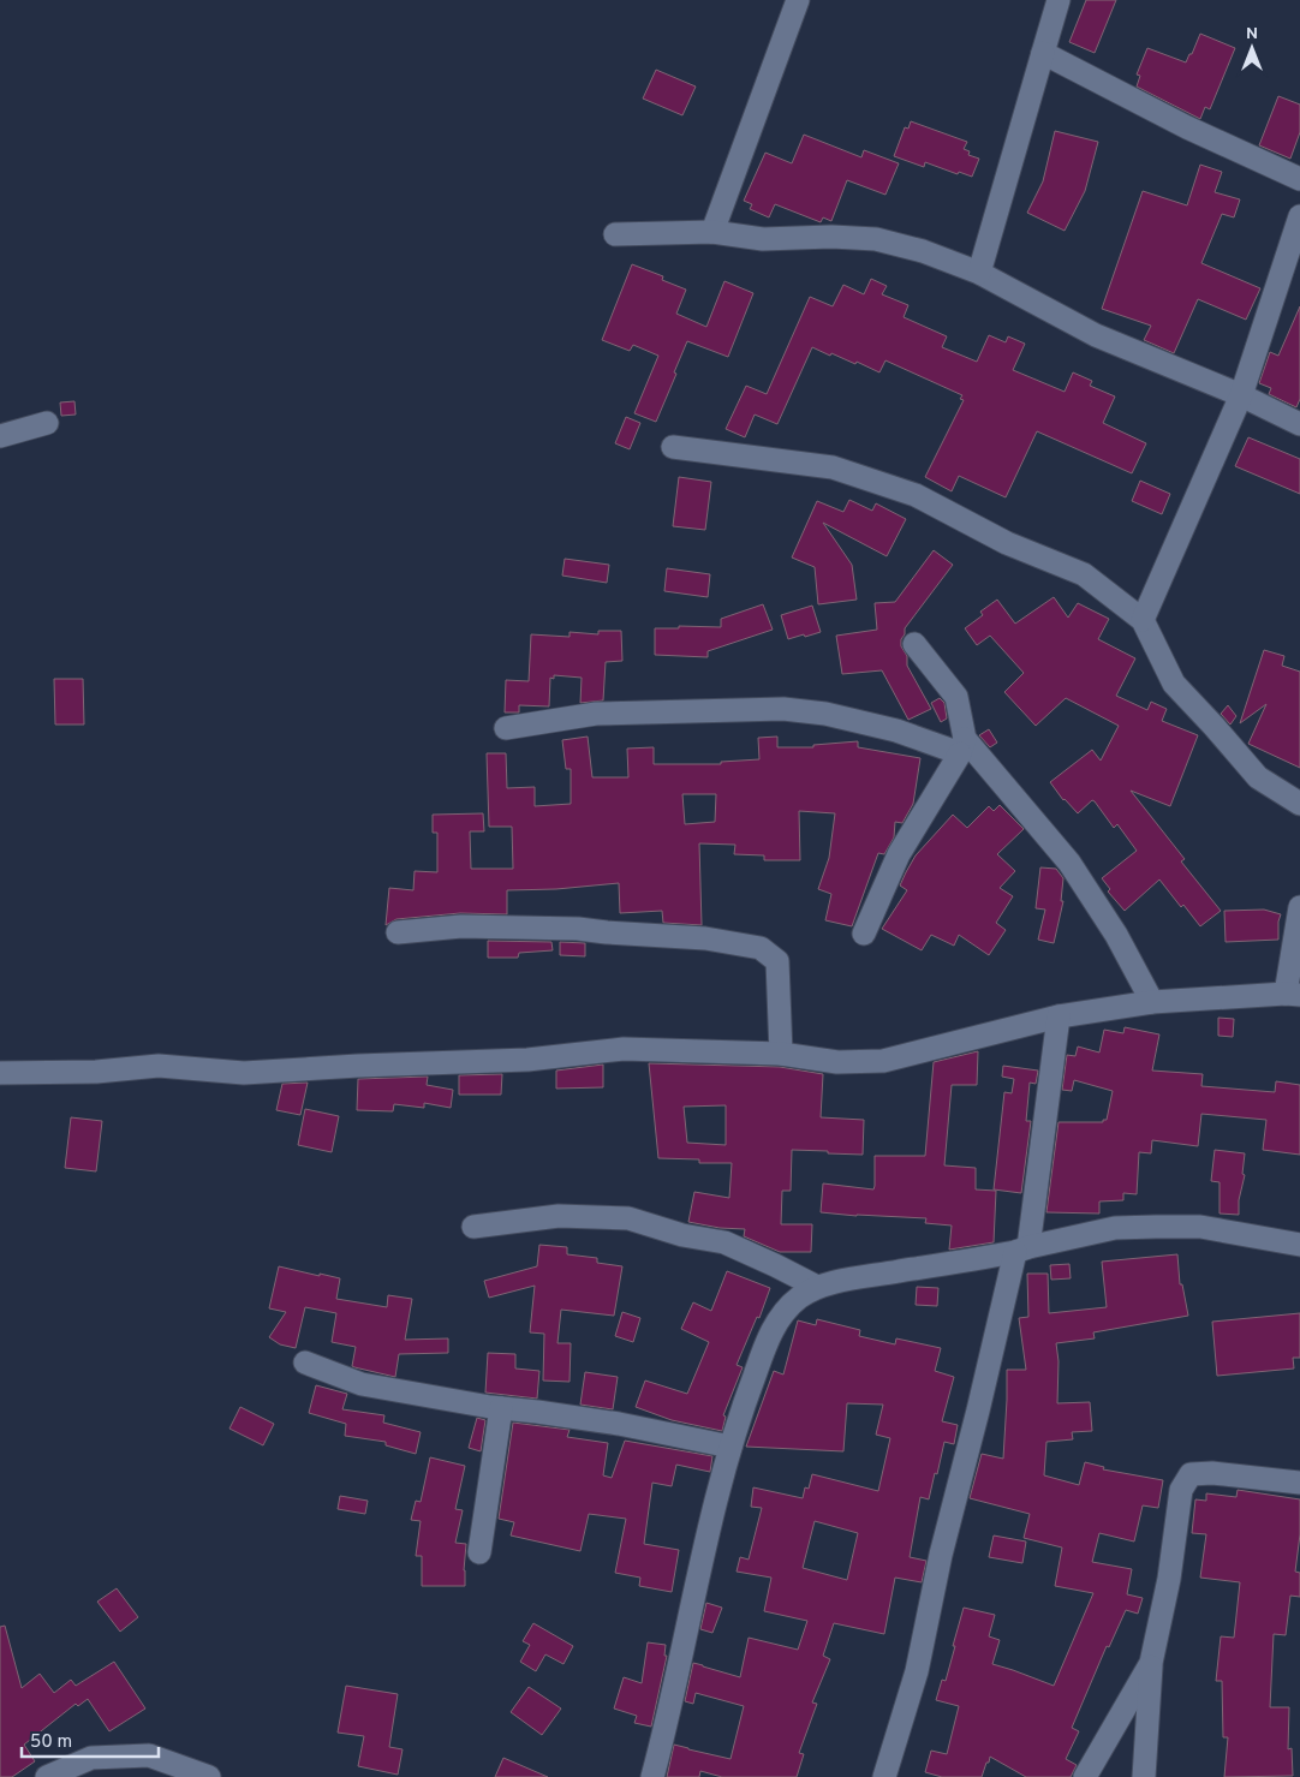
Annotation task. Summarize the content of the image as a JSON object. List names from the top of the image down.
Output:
{
  "scale_bar": "50 m",
  "north": "top"
}
